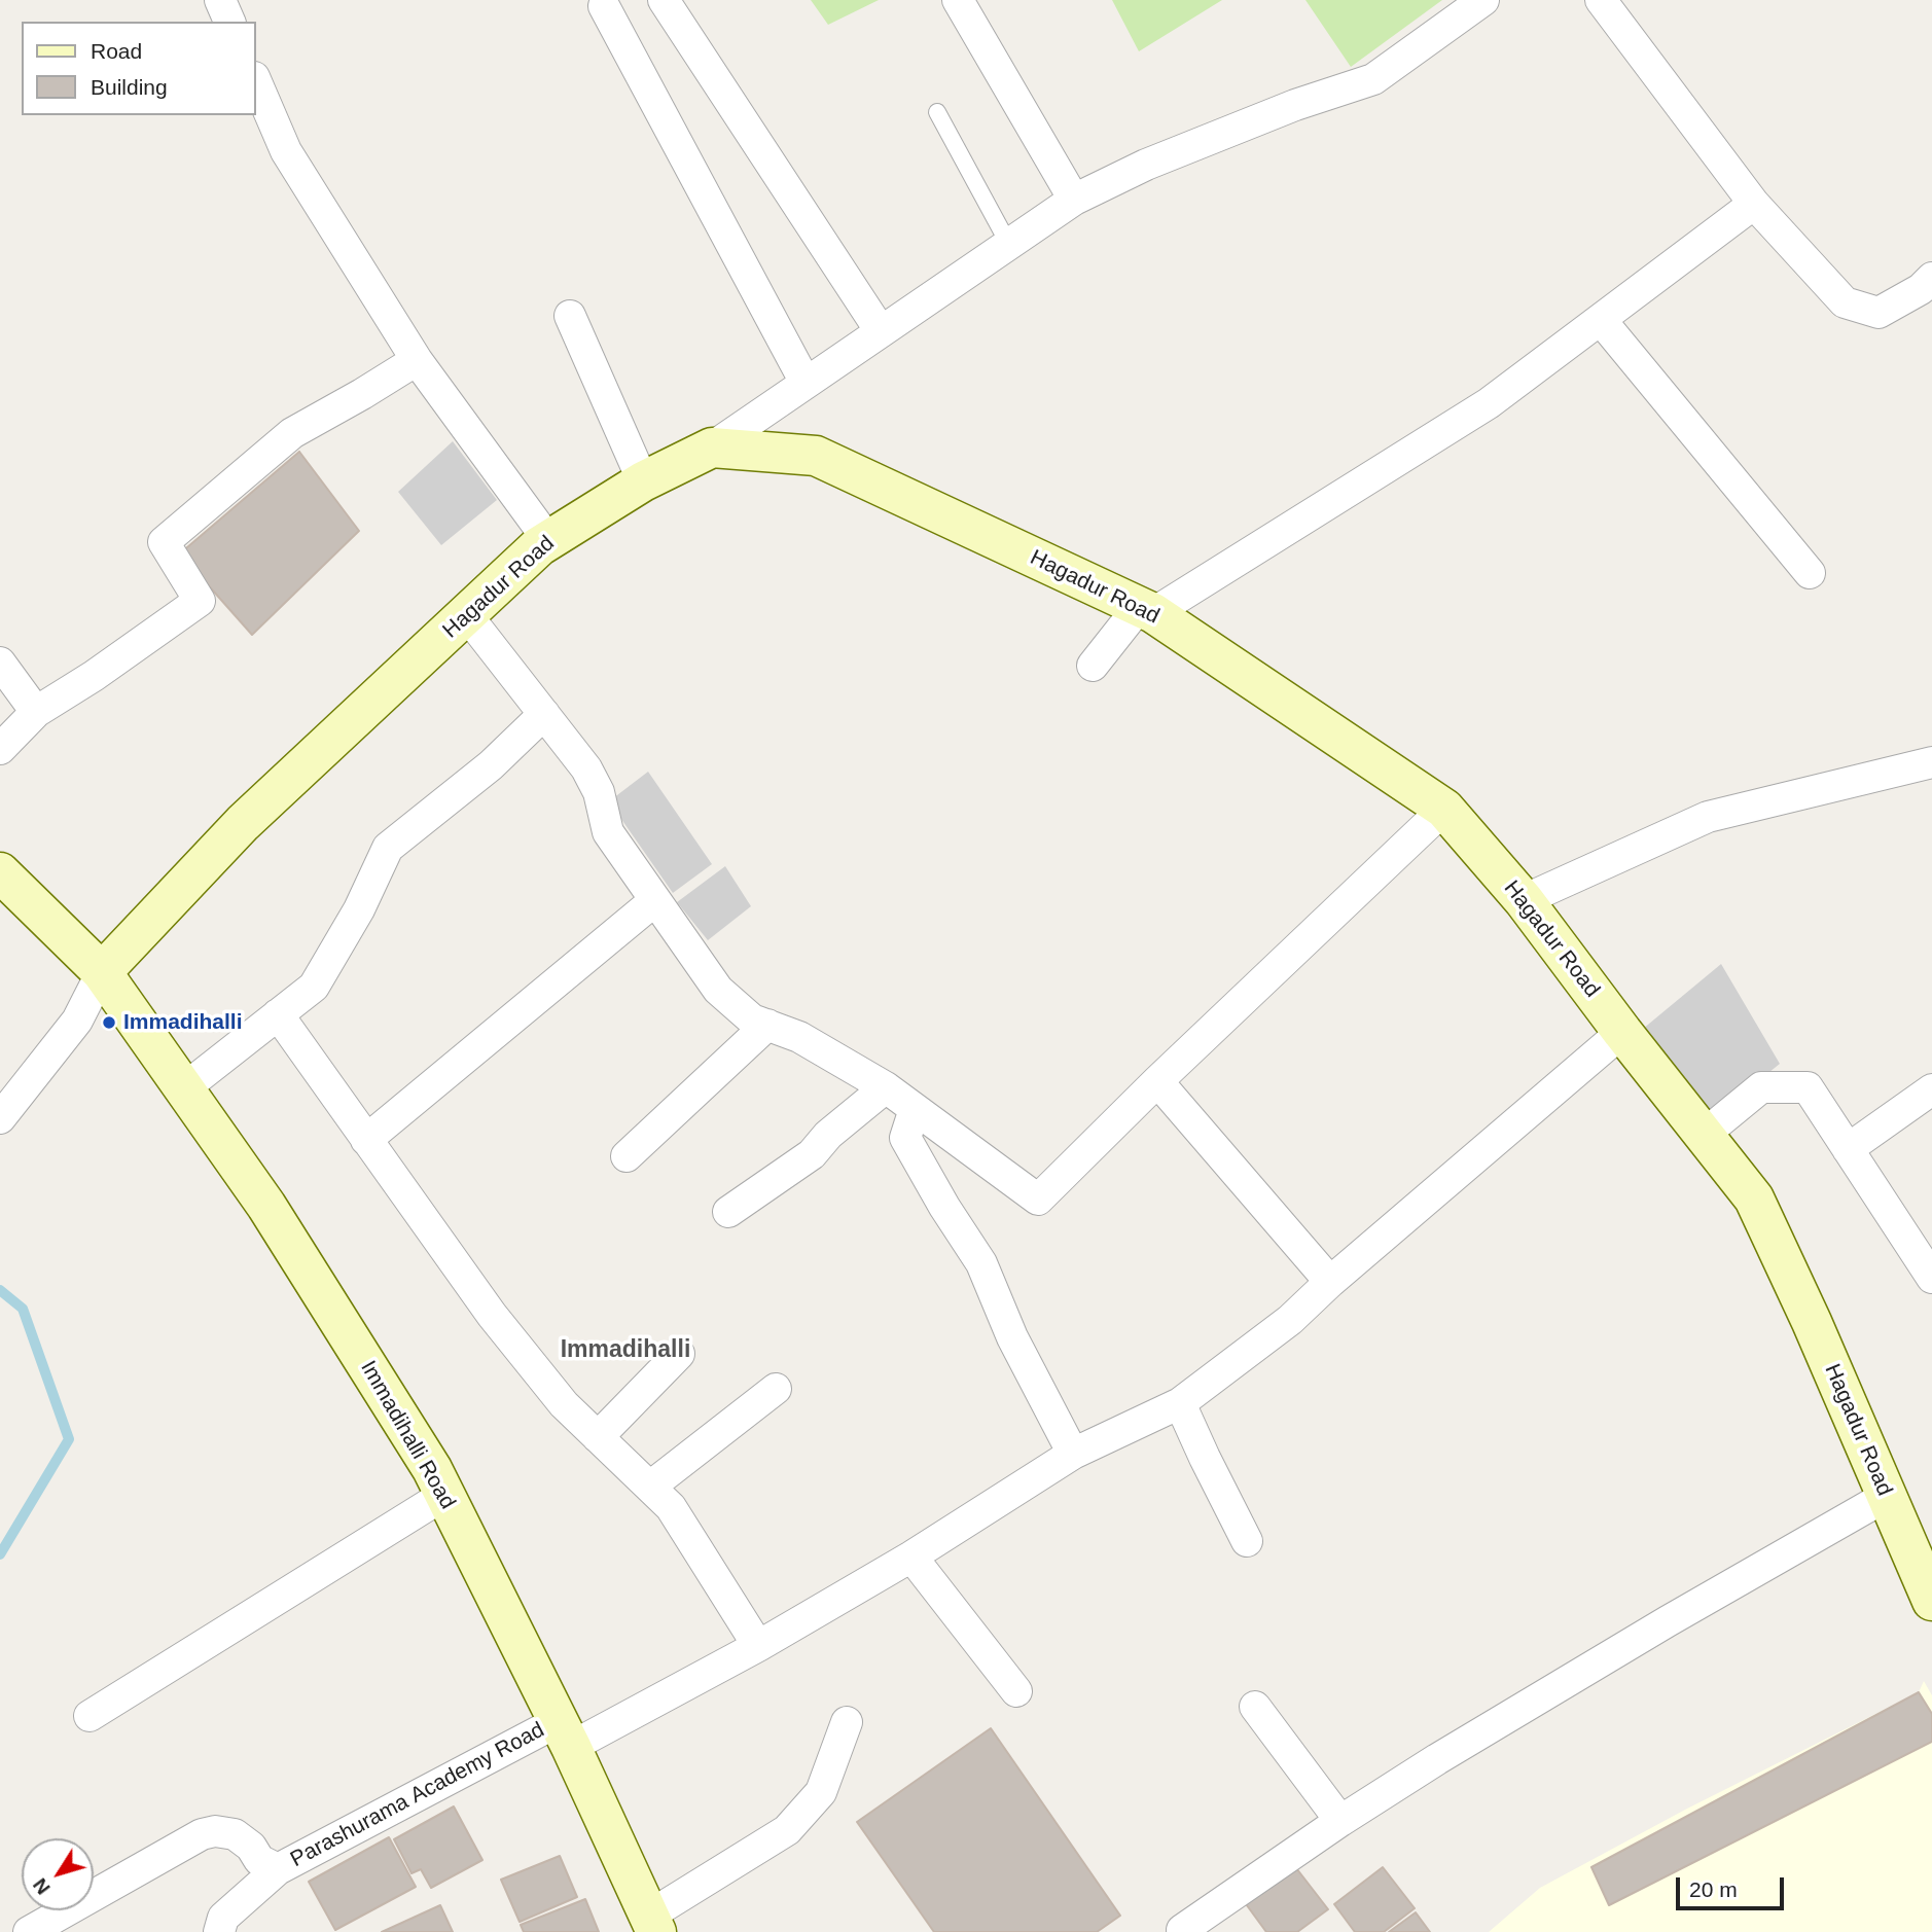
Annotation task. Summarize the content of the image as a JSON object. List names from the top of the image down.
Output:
{
  "streets": {
    "street": ["Hagadur Road", "Immadihalli Road", "Parashurama Academy Road"]
  },
  "crossings": [
    ["Hagadur Road", "Immadihalli Road"],
    ["Hagadur Road", "Parashurama Academy Road"],
    ["Immadihalli Road", "Parashurama Academy Road"]
  ],
  "districts": ["Immadihalli"],
  "places": ["Immadihalli"],
  "legend": ["Road", "Building"],
  "scale_bar": "20 m",
  "north": "bottom left"
}
